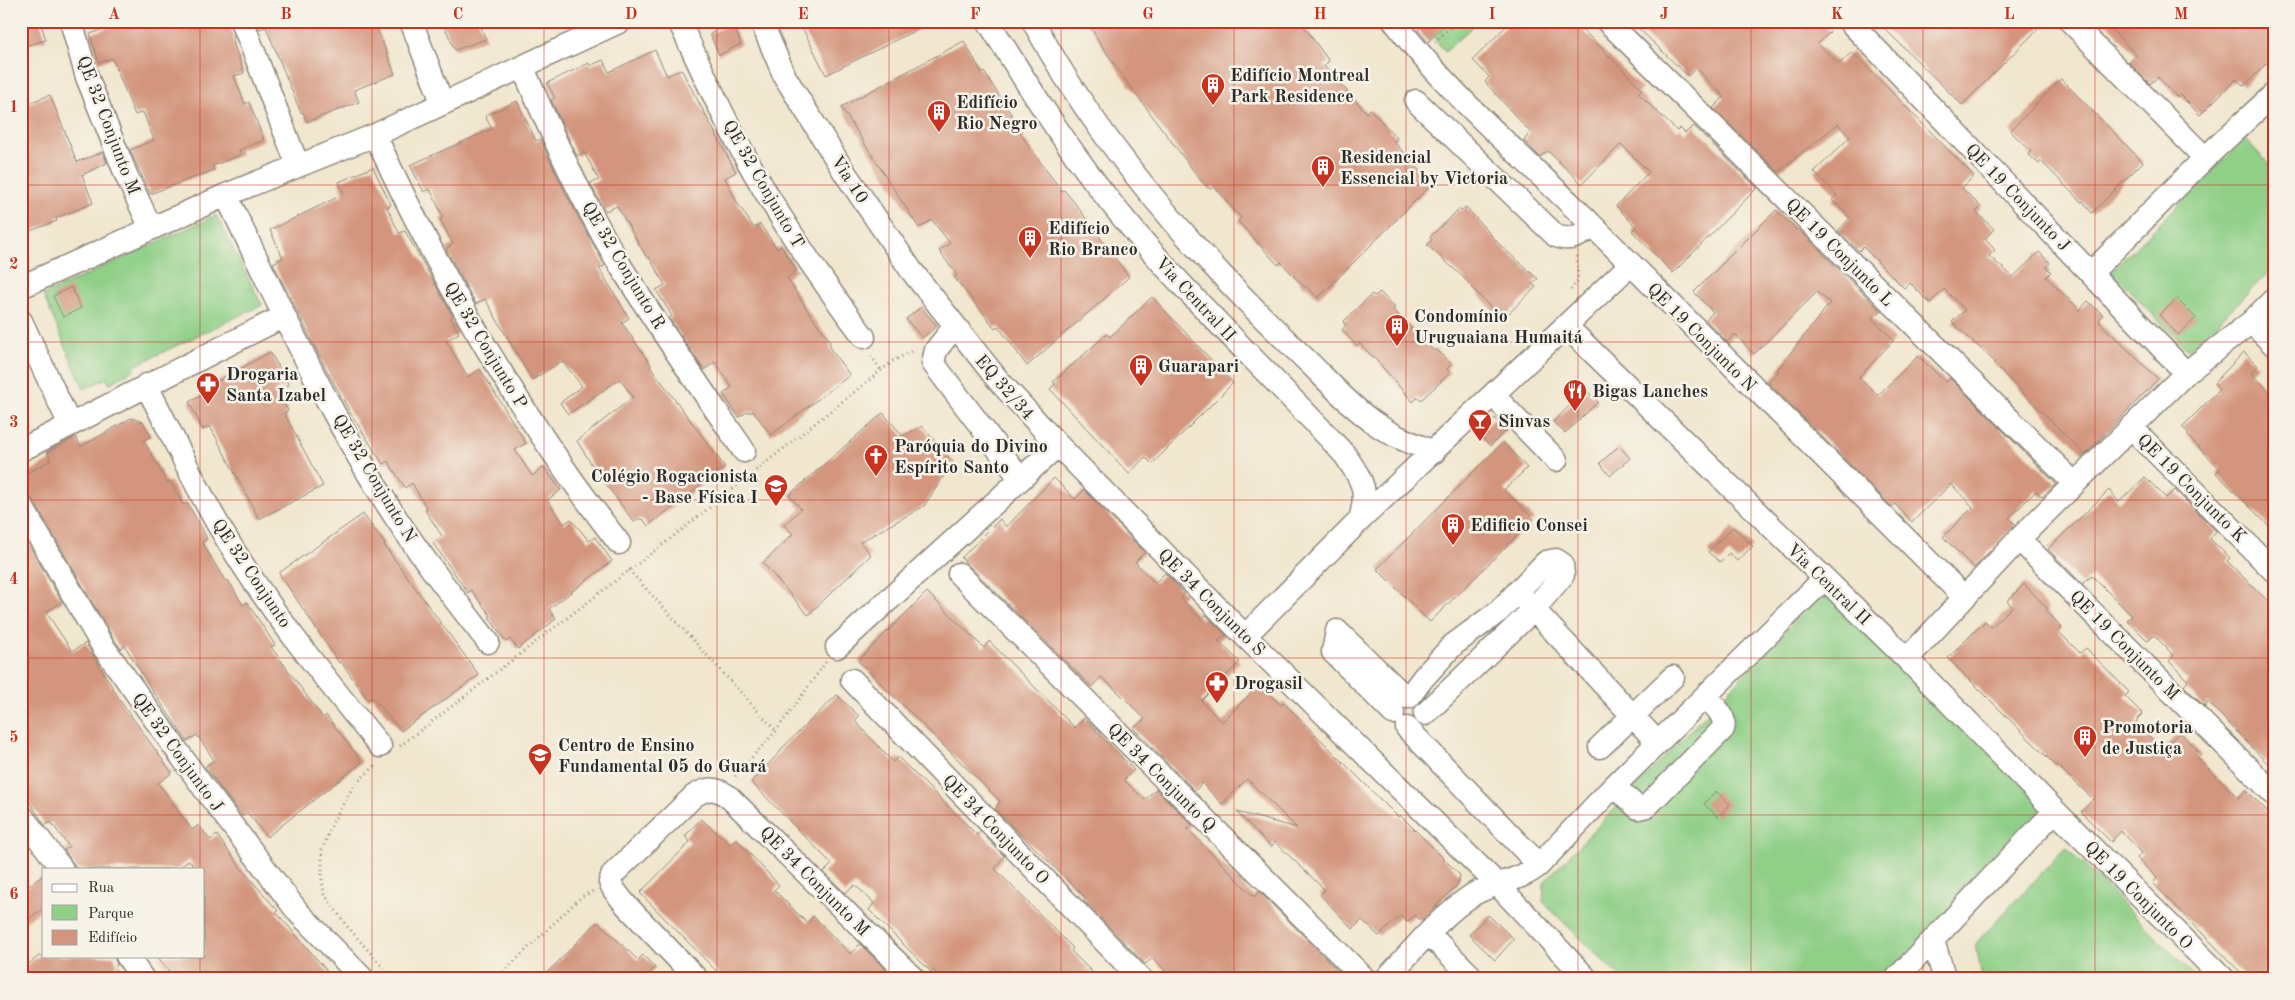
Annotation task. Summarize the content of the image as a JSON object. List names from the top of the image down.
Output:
{
  "streets": {
    "street": [
      "QE 32 Conjunto M",
      "Via 10",
      "QE 32 Conjunto T",
      "QE 19 Conjunto J",
      "QE 19 Conjunto L",
      "QE 32 Conjunto R",
      "Via Central II",
      "QE 19 Conjunto N",
      "QE 32 Conjunto P",
      "EQ 32/34",
      "QE 32 Conjunto N",
      "QE 19 Conjunto K",
      "QE 32 Conjunto",
      "QE 34 Conjunto S",
      "QE 19 Conjunto M",
      "QE 32 Conjunto J",
      "QE 34 Conjunto Q",
      "QE 34 Conjunto O",
      "QE 34 Conjunto M",
      "QE 19 Conjunto O"
    ]
  },
  "crossings": [
    ["Via 10", "EQ 32/34"],
    ["Via Central II", "QE 19 Conjunto O"],
    ["EQ 32/34", "QE 34 Conjunto S"]
  ],
  "places": {
    "building": [
      "Edifício Montreal Park Residence",
      "Edifício Rio Negro",
      "Residencial Essencial by Victoria",
      "Edifício Rio Branco",
      "Condomínio Uruguaiana Humaitá",
      "Guarapari",
      "Edificio Consei",
      "Promotoria de Justiça"
    ],
    "pharmacy": ["Drogaria Santa Izabel", "Drogasil"],
    "restaurant": ["Bigas Lanches"],
    "bar": ["Sinvas"],
    "church": ["Paróquia do Divino Espírito Santo"],
    "school or university": ["Colégio Rogacionista - Base Física I", "Centro de Ensino Fundamental 05 do Guará"]
  },
  "legend": ["Rua", "Parque", "Edifício"],
  "grid": {
    "columns": [
      "A",
      "B",
      "C",
      "D",
      "E",
      "F",
      "G",
      "H",
      "I",
      "J",
      "K",
      "L",
      "M"
    ],
    "rows": [
      "1",
      "2",
      "3",
      "4",
      "5",
      "6"
    ]
  }
}
